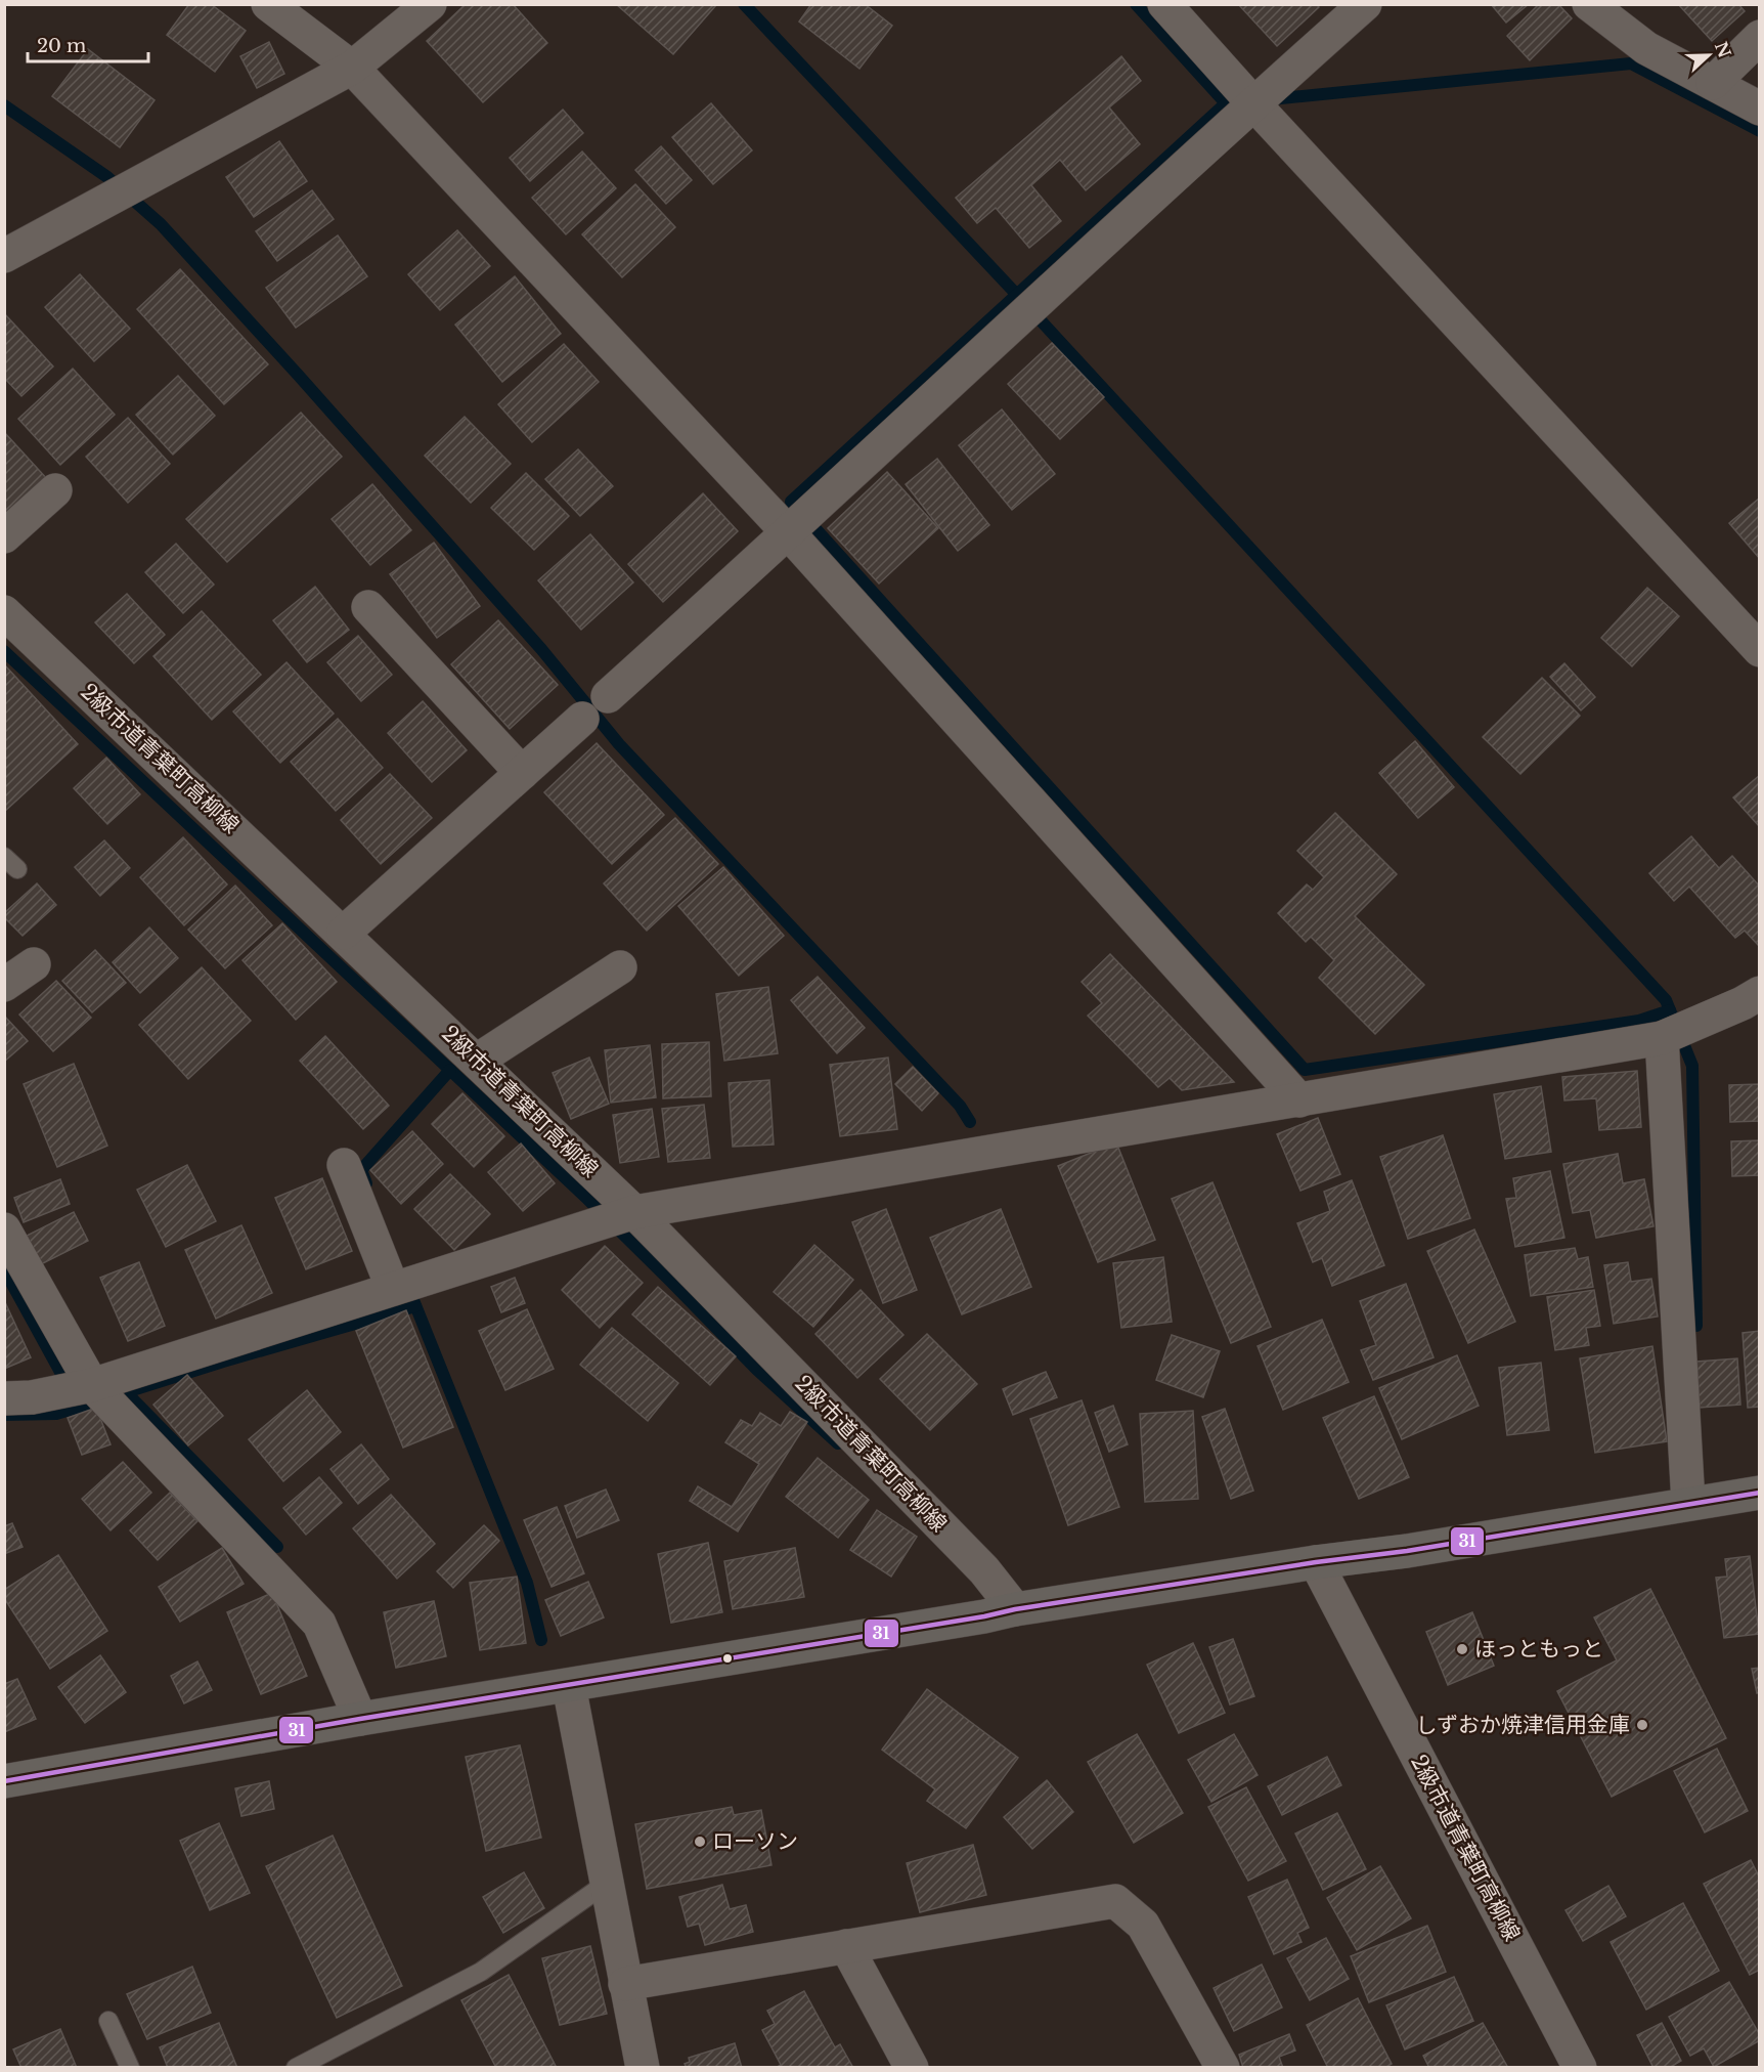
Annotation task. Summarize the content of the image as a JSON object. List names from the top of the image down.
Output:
{
  "streets": {
    "street": ["2級市道青葉町高柳線"]
  },
  "places": ["ほっともっと", "しずおか焼津信用金庫", "ローソン"],
  "lines": ["transit line 31"],
  "scale_bar": "20 m",
  "north": "right"
}
